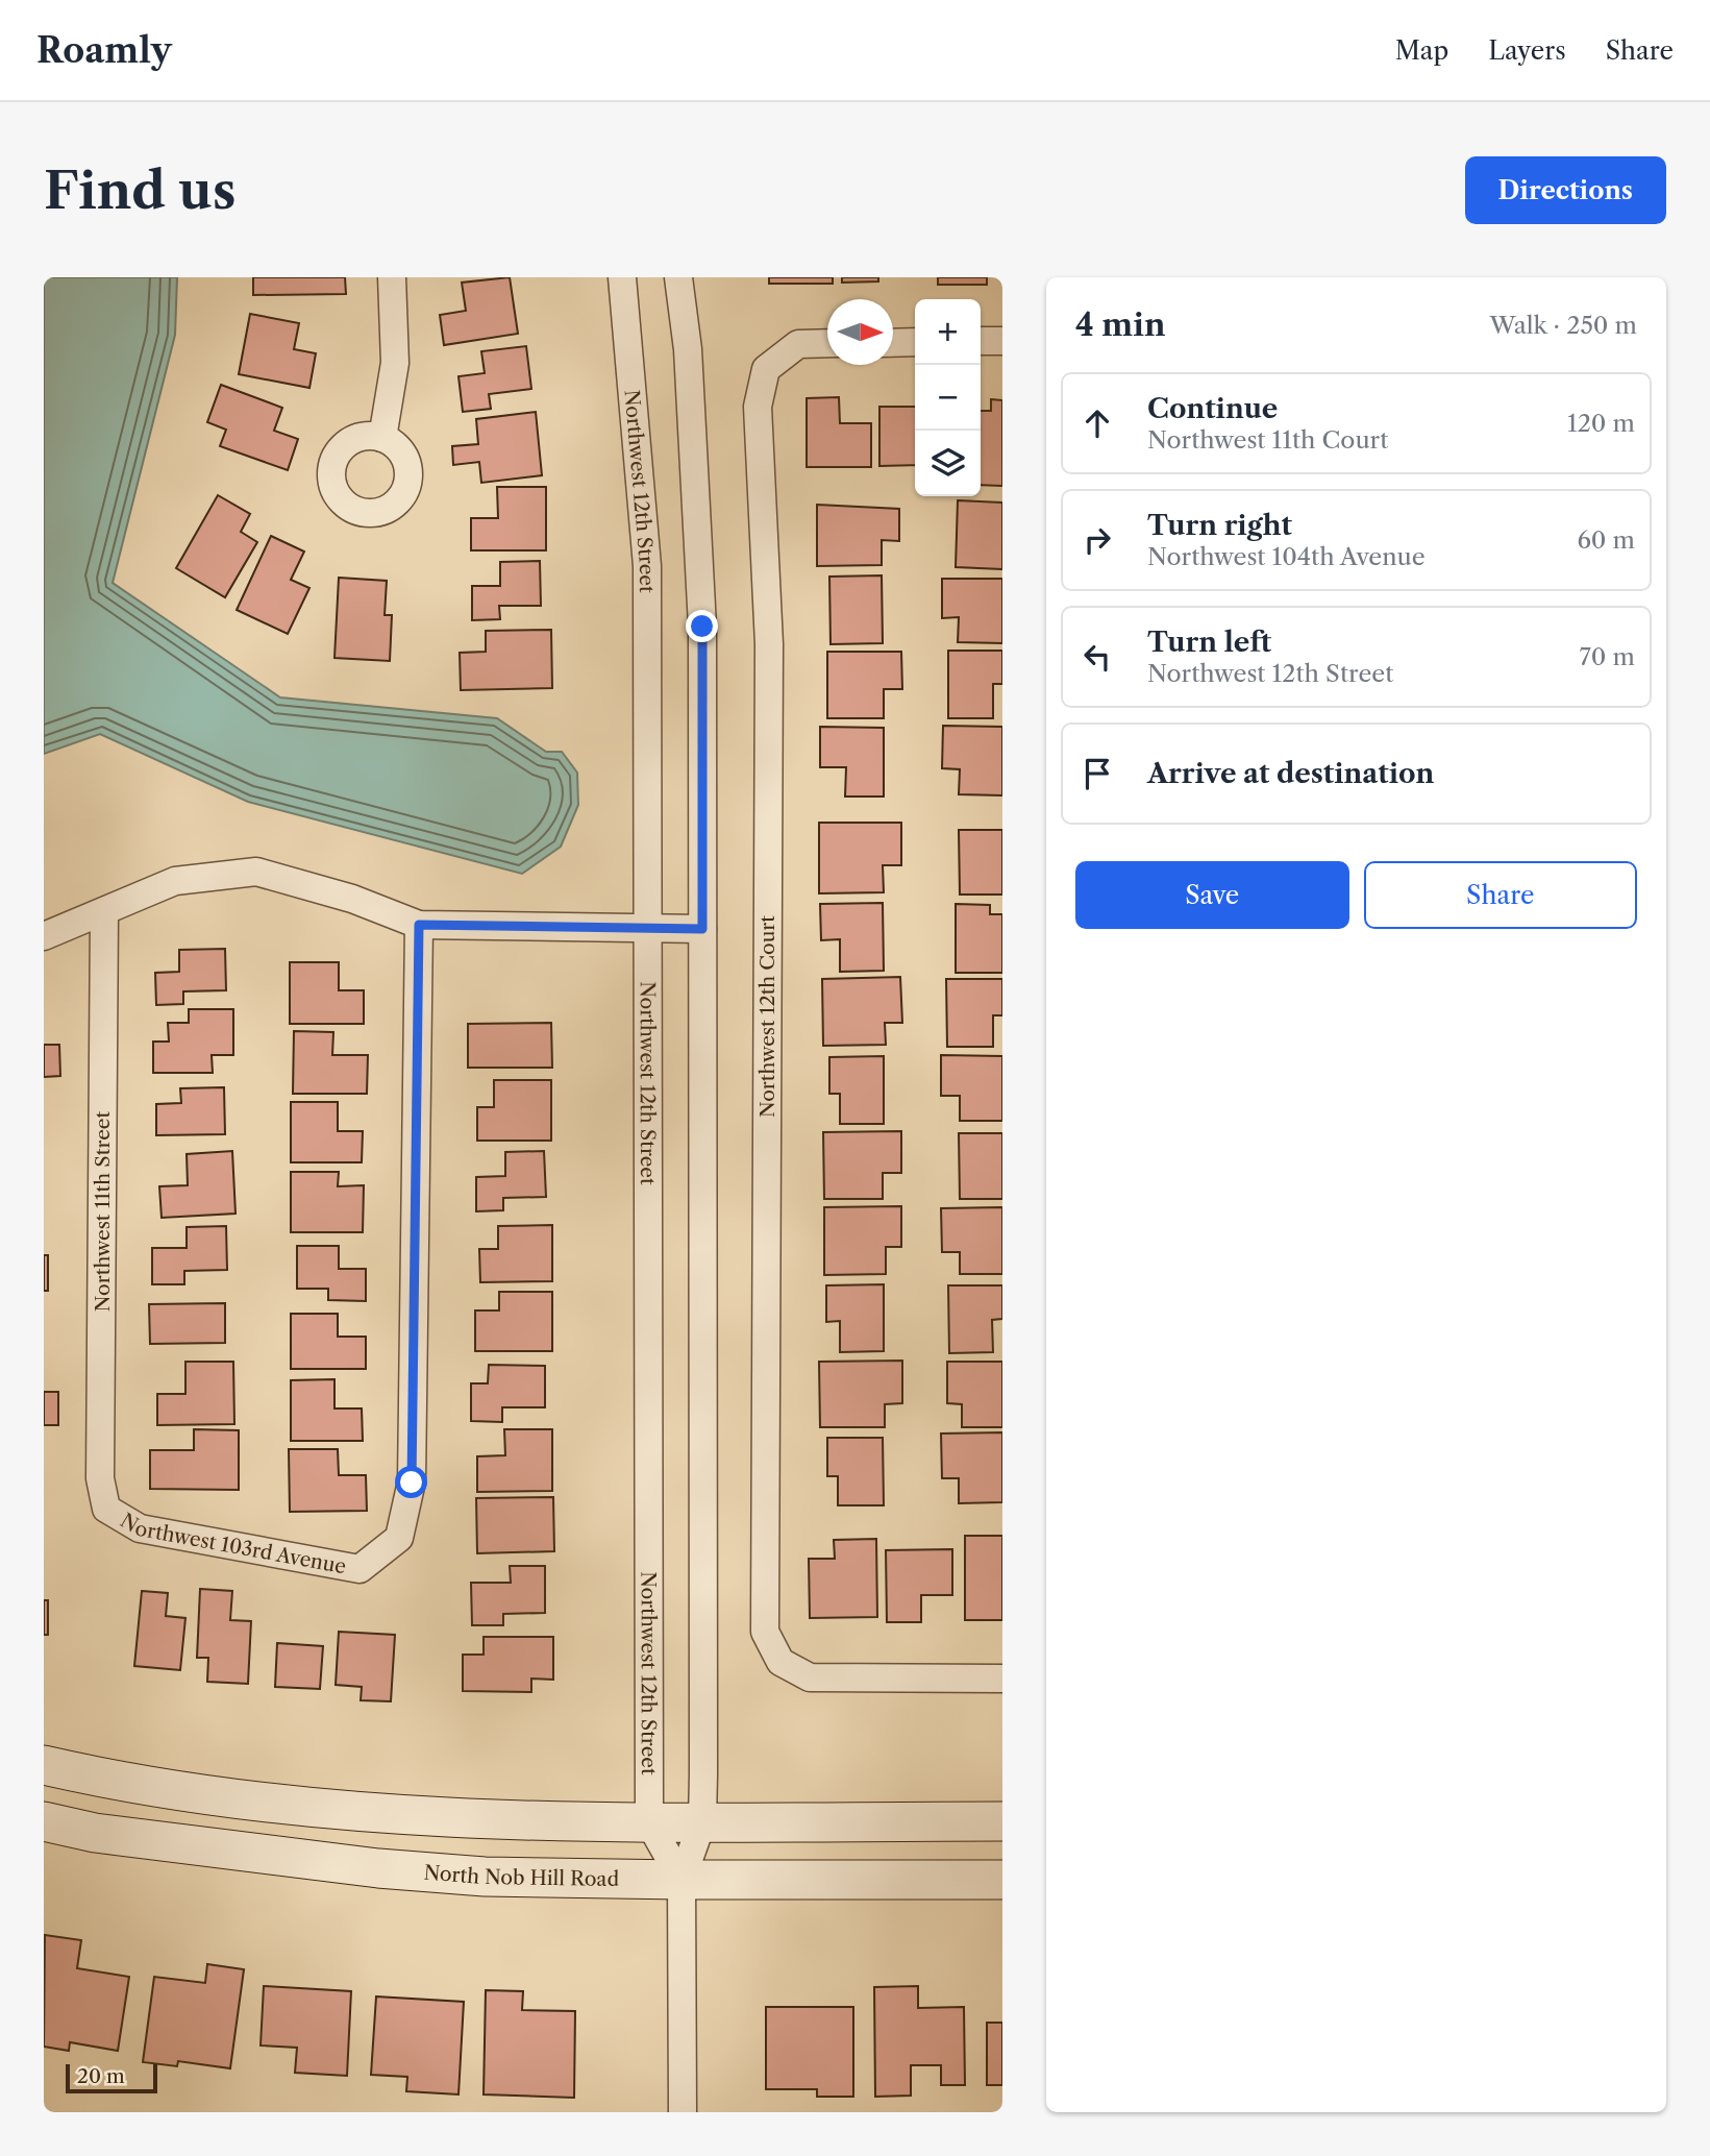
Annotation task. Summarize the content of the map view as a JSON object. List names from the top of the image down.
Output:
{
  "streets": {
    "main road": ["North Nob Hill Road"],
    "street": [
      "Northwest 12th Street",
      "Northwest 12th Court",
      "Northwest 11th Street",
      "Northwest 103rd Avenue"
    ]
  },
  "crossings": [
    ["Northwest 12th Street", "North Nob Hill Road"],
    ["Northwest 11th Street", "Northwest 103rd Avenue"]
  ],
  "scale_bar": "20 m",
  "north": "right",
  "page": {
    "header": "Roamly",
    "nav": ["Map", "Layers", "Share"],
    "buttons": [
      "Directions",
      ["Save", "Share"]
    ],
    "title": "Find us",
    "heading": ["4 min", "Walk · 250 m"],
    "map_buttons": ["+", "−"],
    "list": [
      ["Continue", "Northwest 11th Court", "120 m"],
      ["Turn right", "Northwest 104th Avenue", "60 m"],
      ["Turn left", "Northwest 12th Street", "70 m"],
      "Arrive at destination"
    ],
    "scale": "20 m"
  }
}
